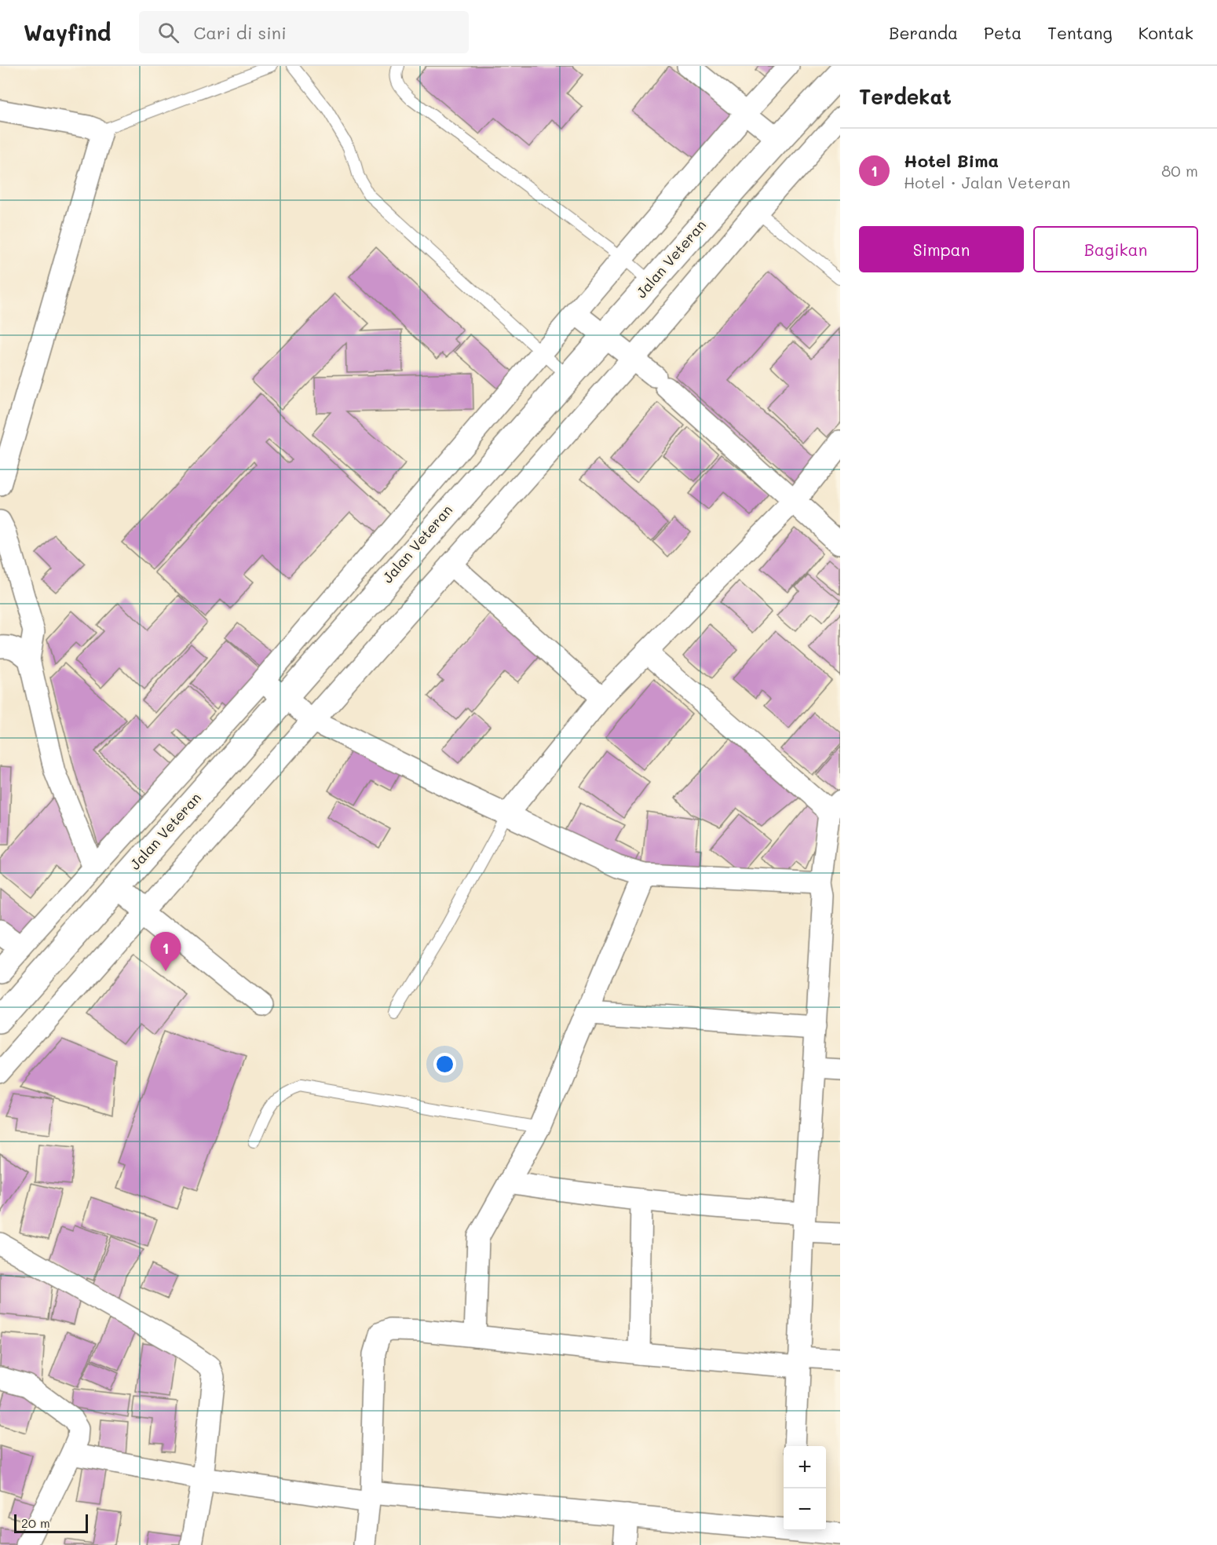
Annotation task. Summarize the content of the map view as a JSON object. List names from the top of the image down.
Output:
{
  "streets": {
    "main road": ["Jalan Veteran"]
  },
  "scale_bar": "20 m",
  "page": {
    "header": "Wayfind",
    "search": "Cari di sini",
    "nav": [
      "Beranda",
      "Peta",
      "Tentang",
      "Kontak"
    ],
    "heading": "Terdekat",
    "list": [
      {
        "mark": "1",
        "name": "Hotel Bima",
        "note": "Hotel · Jalan Veteran",
        "value": "80 m"
      }
    ],
    "buttons": ["Simpan", "Bagikan"],
    "pins": "1",
    "map_buttons": ["+", "−"],
    "scale": "20 m"
  }
}
